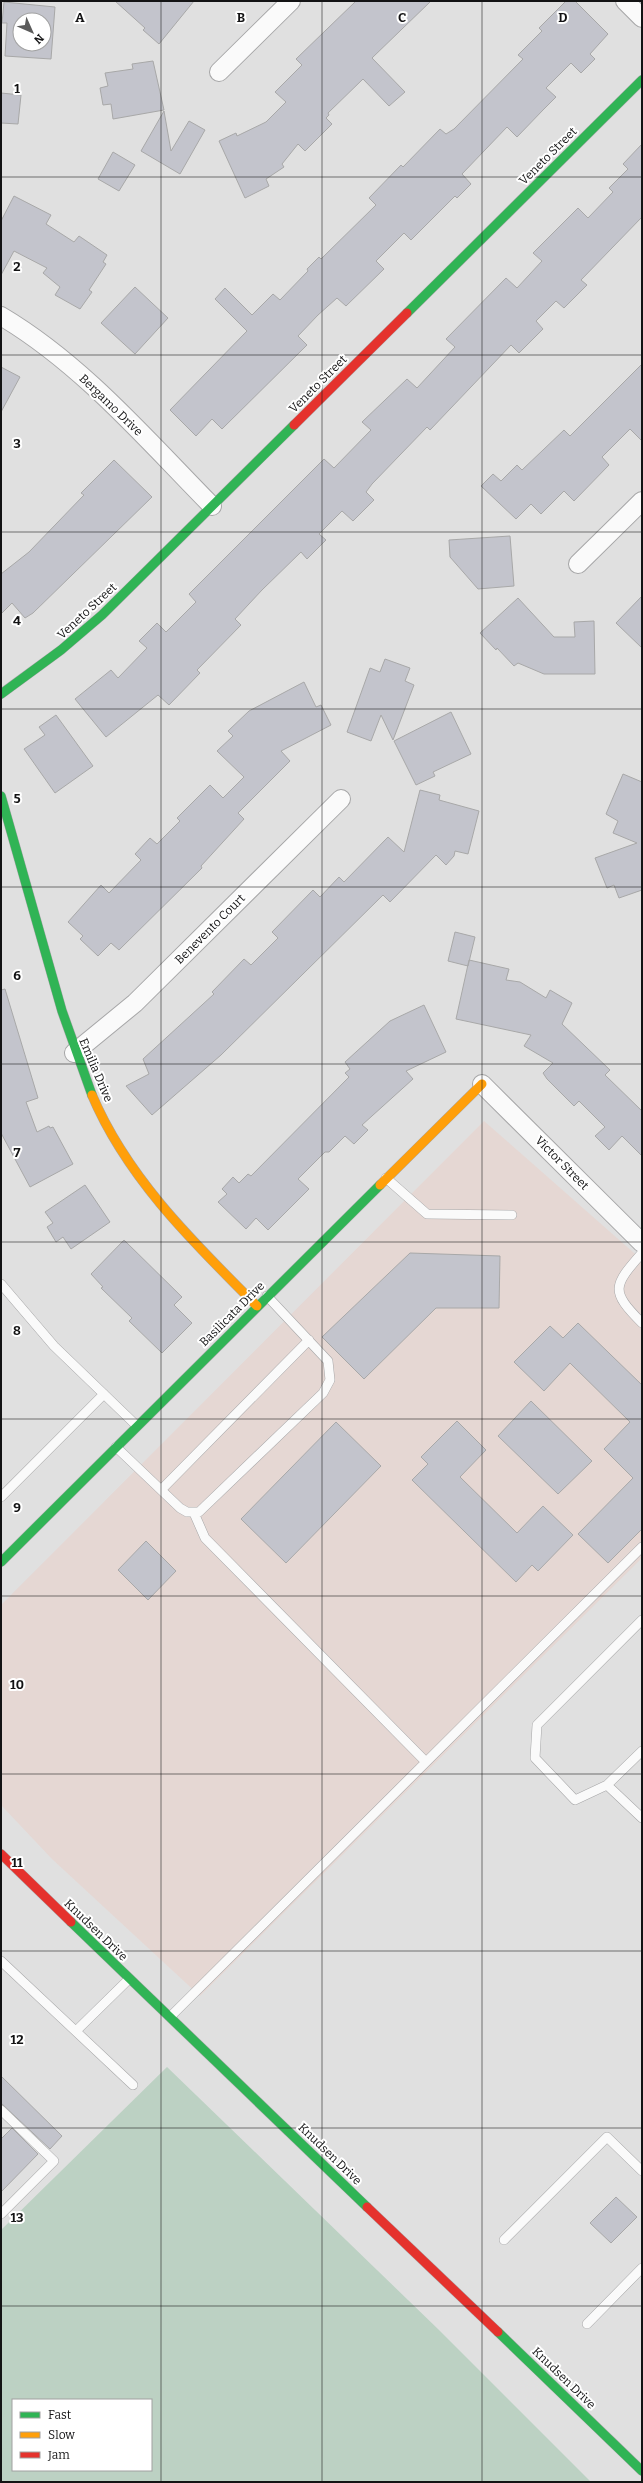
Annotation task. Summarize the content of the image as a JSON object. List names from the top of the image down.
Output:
{
  "streets": {
    "street": [
      "Veneto Street",
      "Bergamo Drive",
      "Benevento Court",
      "Emilia Drive",
      "Victor Street",
      "Basilicata Drive",
      "Knudsen Drive"
    ]
  },
  "crossings": [
    ["Veneto Street", "Bergamo Drive"],
    ["Benevento Court", "Emilia Drive"],
    ["Emilia Drive", "Basilicata Drive"],
    ["Victor Street", "Basilicata Drive"]
  ],
  "legend": ["Fast", "Slow", "Jam"],
  "north": "bottom right",
  "grid": {
    "columns": [
      "A",
      "B",
      "C",
      "D"
    ],
    "rows": [
      "1",
      "2",
      "3",
      "4",
      "5",
      "6",
      "7",
      "8",
      "9",
      "10",
      "11",
      "12",
      "13"
    ]
  }
}
